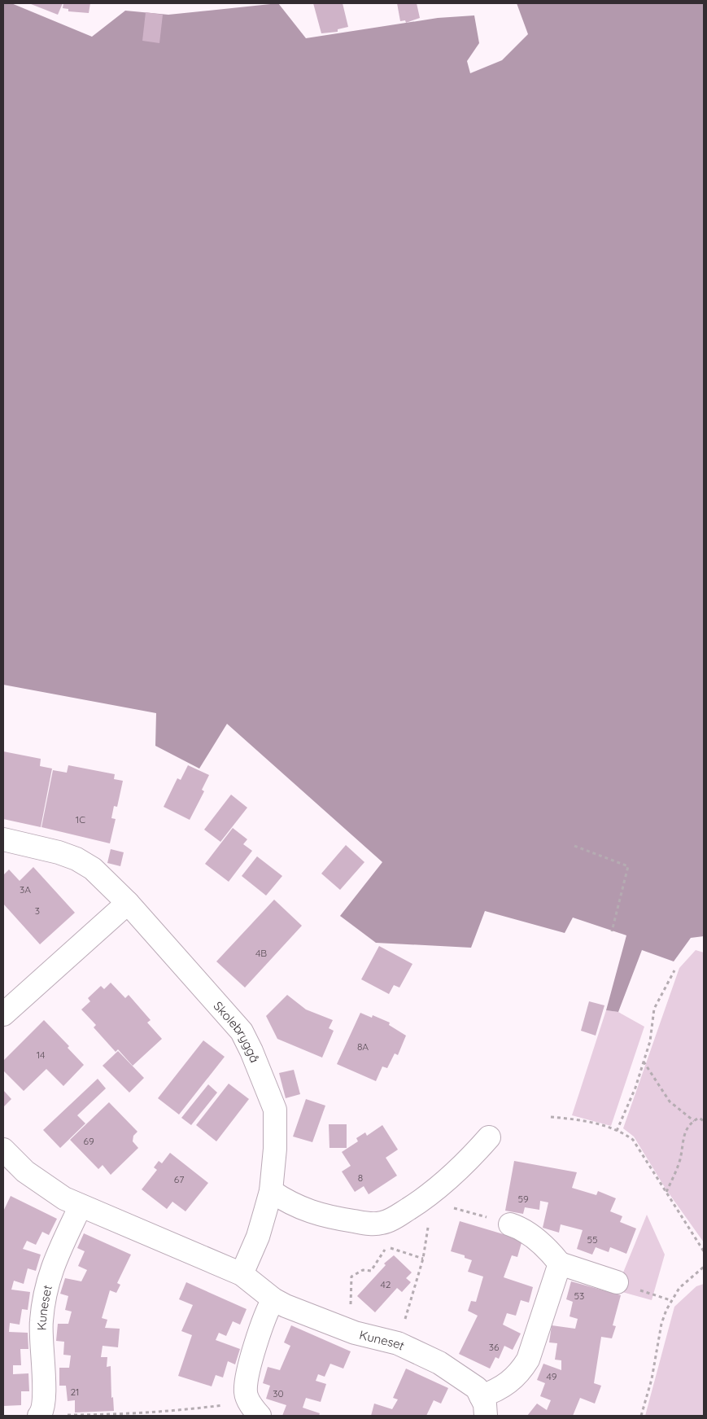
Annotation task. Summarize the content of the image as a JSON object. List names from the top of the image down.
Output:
{
  "streets": {
    "street": ["Skolebryggå", "Kuneset"]
  },
  "crossings": [
    ["Skolebryggå", "Kuneset"]
  ],
  "house_numbers": [
    "1C",
    "3A",
    "3",
    "4B",
    "8A",
    "14",
    "69",
    "8",
    "67",
    "59",
    "55",
    "42",
    "53",
    "36",
    "49",
    "21",
    "30"
  ]
}
